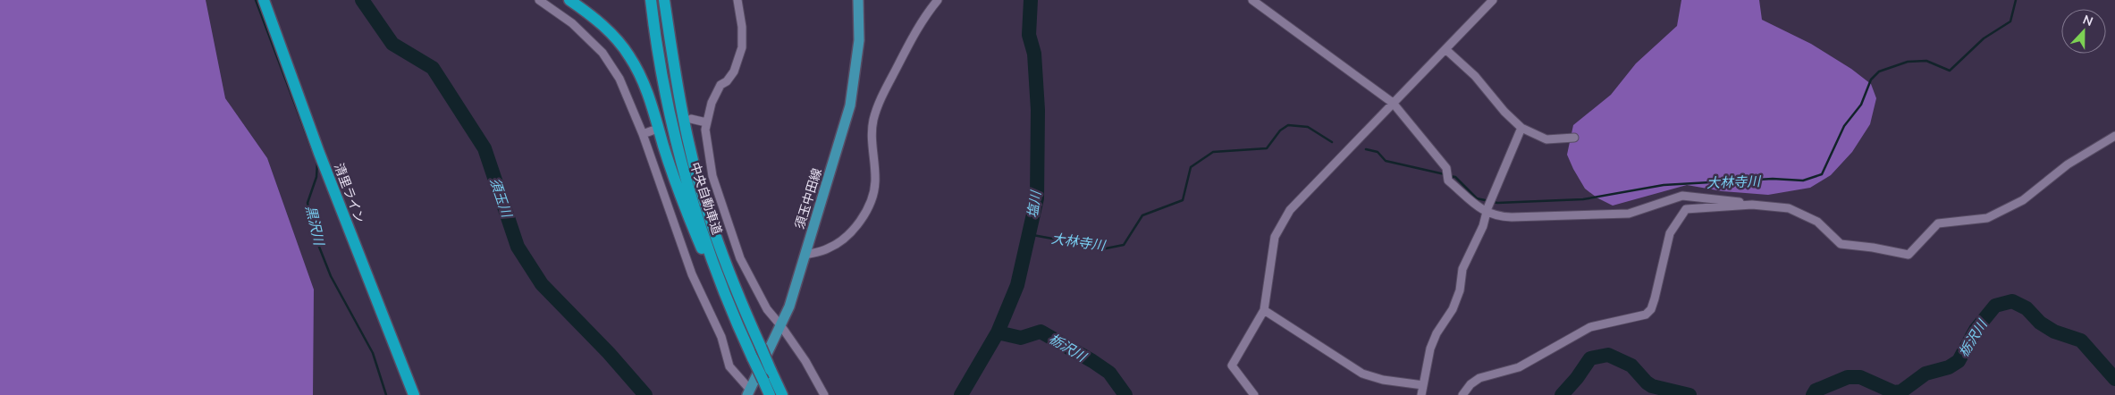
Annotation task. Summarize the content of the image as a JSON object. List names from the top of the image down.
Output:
{
  "streets": {
    "highway": ["清里ライン", "中央自動車道"],
    "main road": ["須玉中田線"]
  },
  "water": [
    "大林寺川",
    "須玉川",
    "塩川",
    "黒沢川",
    "栃沢川"
  ],
  "north": "top"
}
